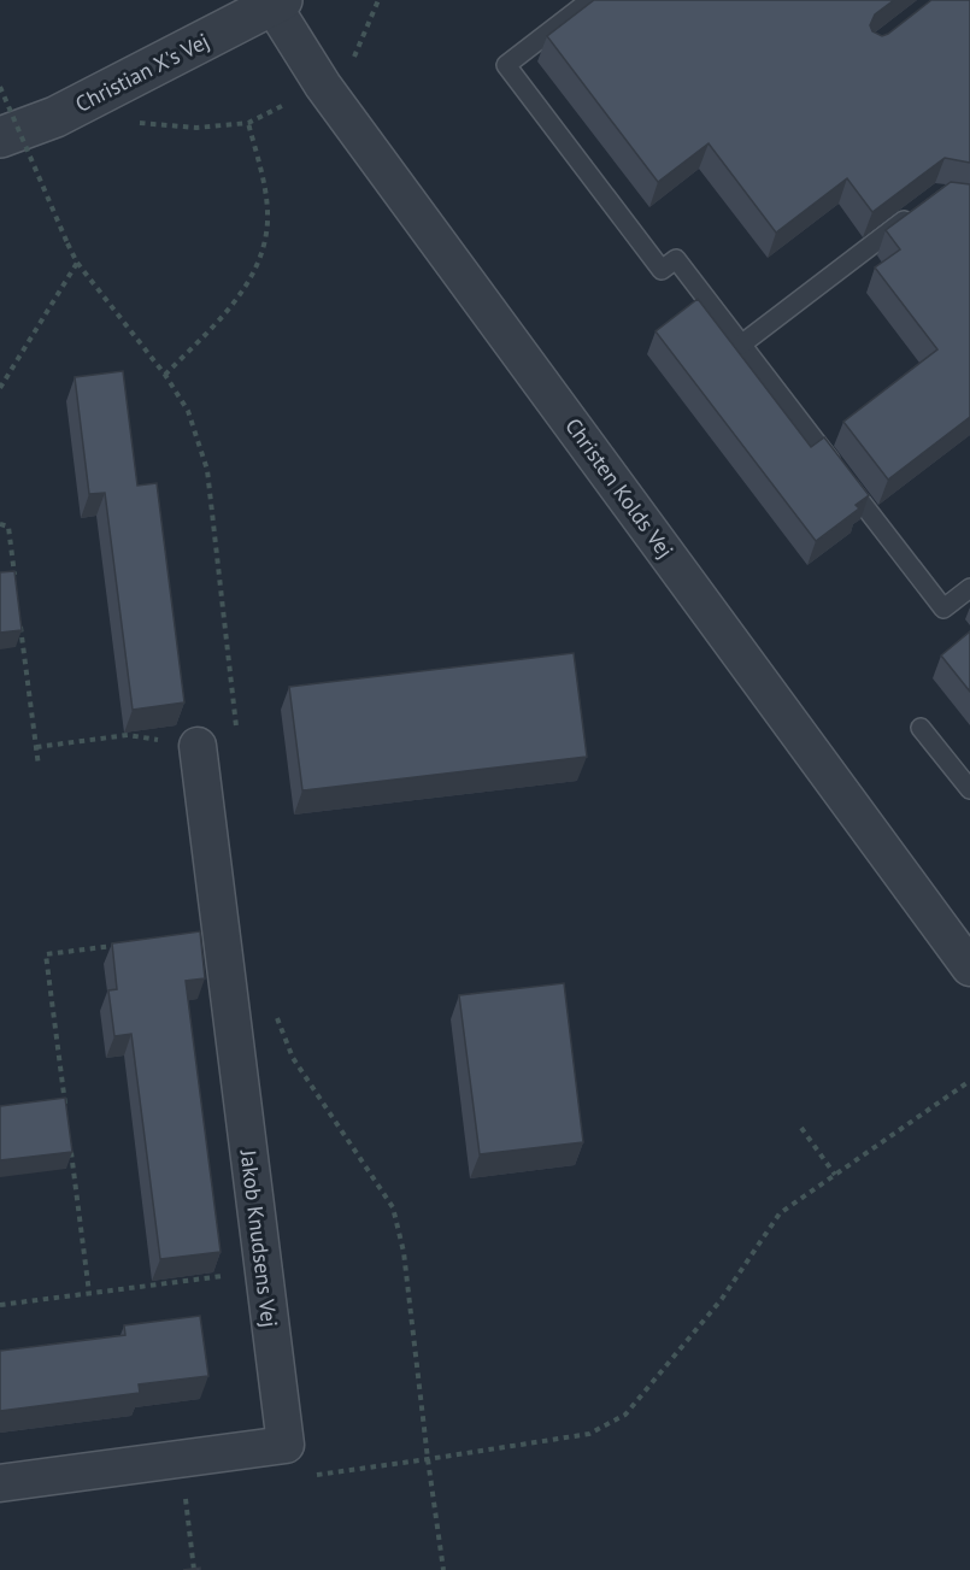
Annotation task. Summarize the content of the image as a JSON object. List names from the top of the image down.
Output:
{
  "streets": {
    "street": ["Christian X's Vej", "Christen Kolds Vej", "Jakob Knudsens Vej"]
  },
  "crossings": [
    ["Christian X's Vej", "Christen Kolds Vej"]
  ]
}
